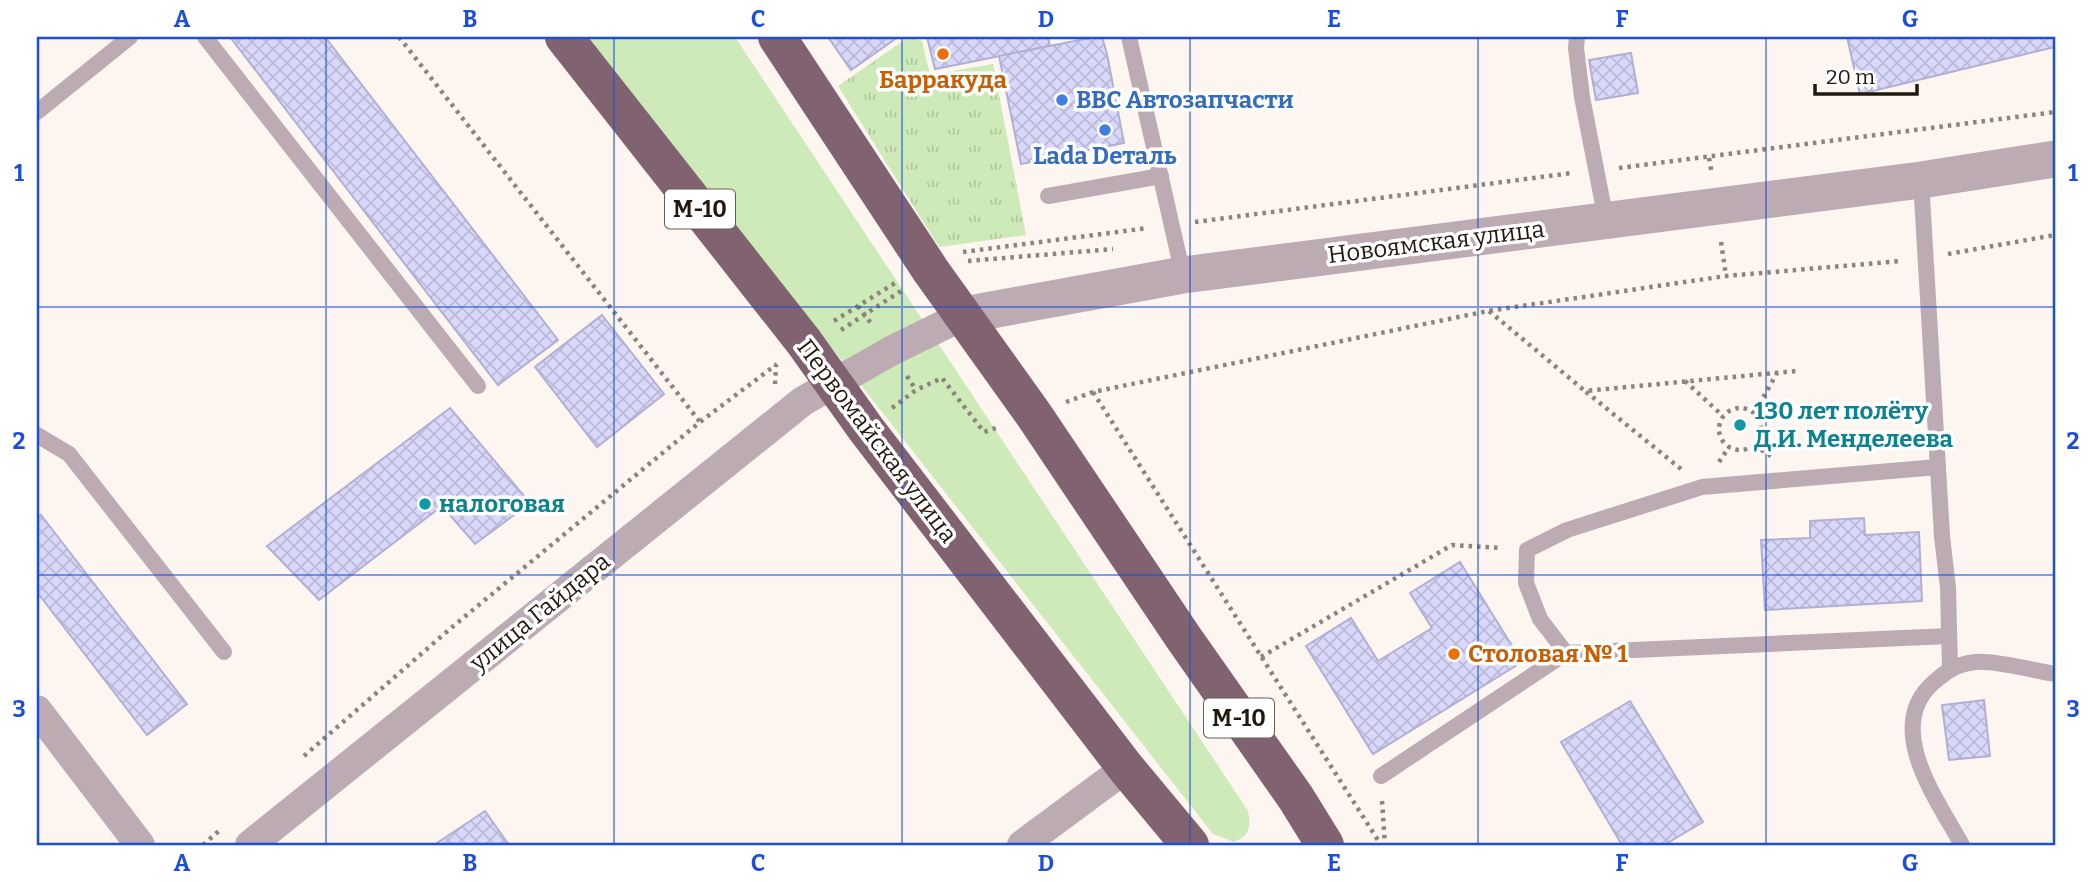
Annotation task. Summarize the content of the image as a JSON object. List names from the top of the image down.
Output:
{
  "streets": {
    "highway": ["М-10", "Первомайская улица"],
    "street": ["Новоямская улица", "улица Гайдара"]
  },
  "crossings": [
    ["М-10", "Новоямская улица"],
    ["Новоямская улица", "Первомайская улица"],
    ["Новоямская улица", "улица Гайдара"],
    ["Первомайская улица", "улица Гайдара"]
  ],
  "places": [
    "Барракуда",
    "ВВС Автозапчасти",
    "Lada Dеталь",
    "130 лет полёту Д.И. Менделеева",
    "налоговая",
    "Столовая № 1"
  ],
  "scale_bar": "20 m",
  "grid": {
    "columns": [
      "A",
      "B",
      "C",
      "D",
      "E",
      "F",
      "G"
    ],
    "rows": ["1", "2", "3"]
  }
}
